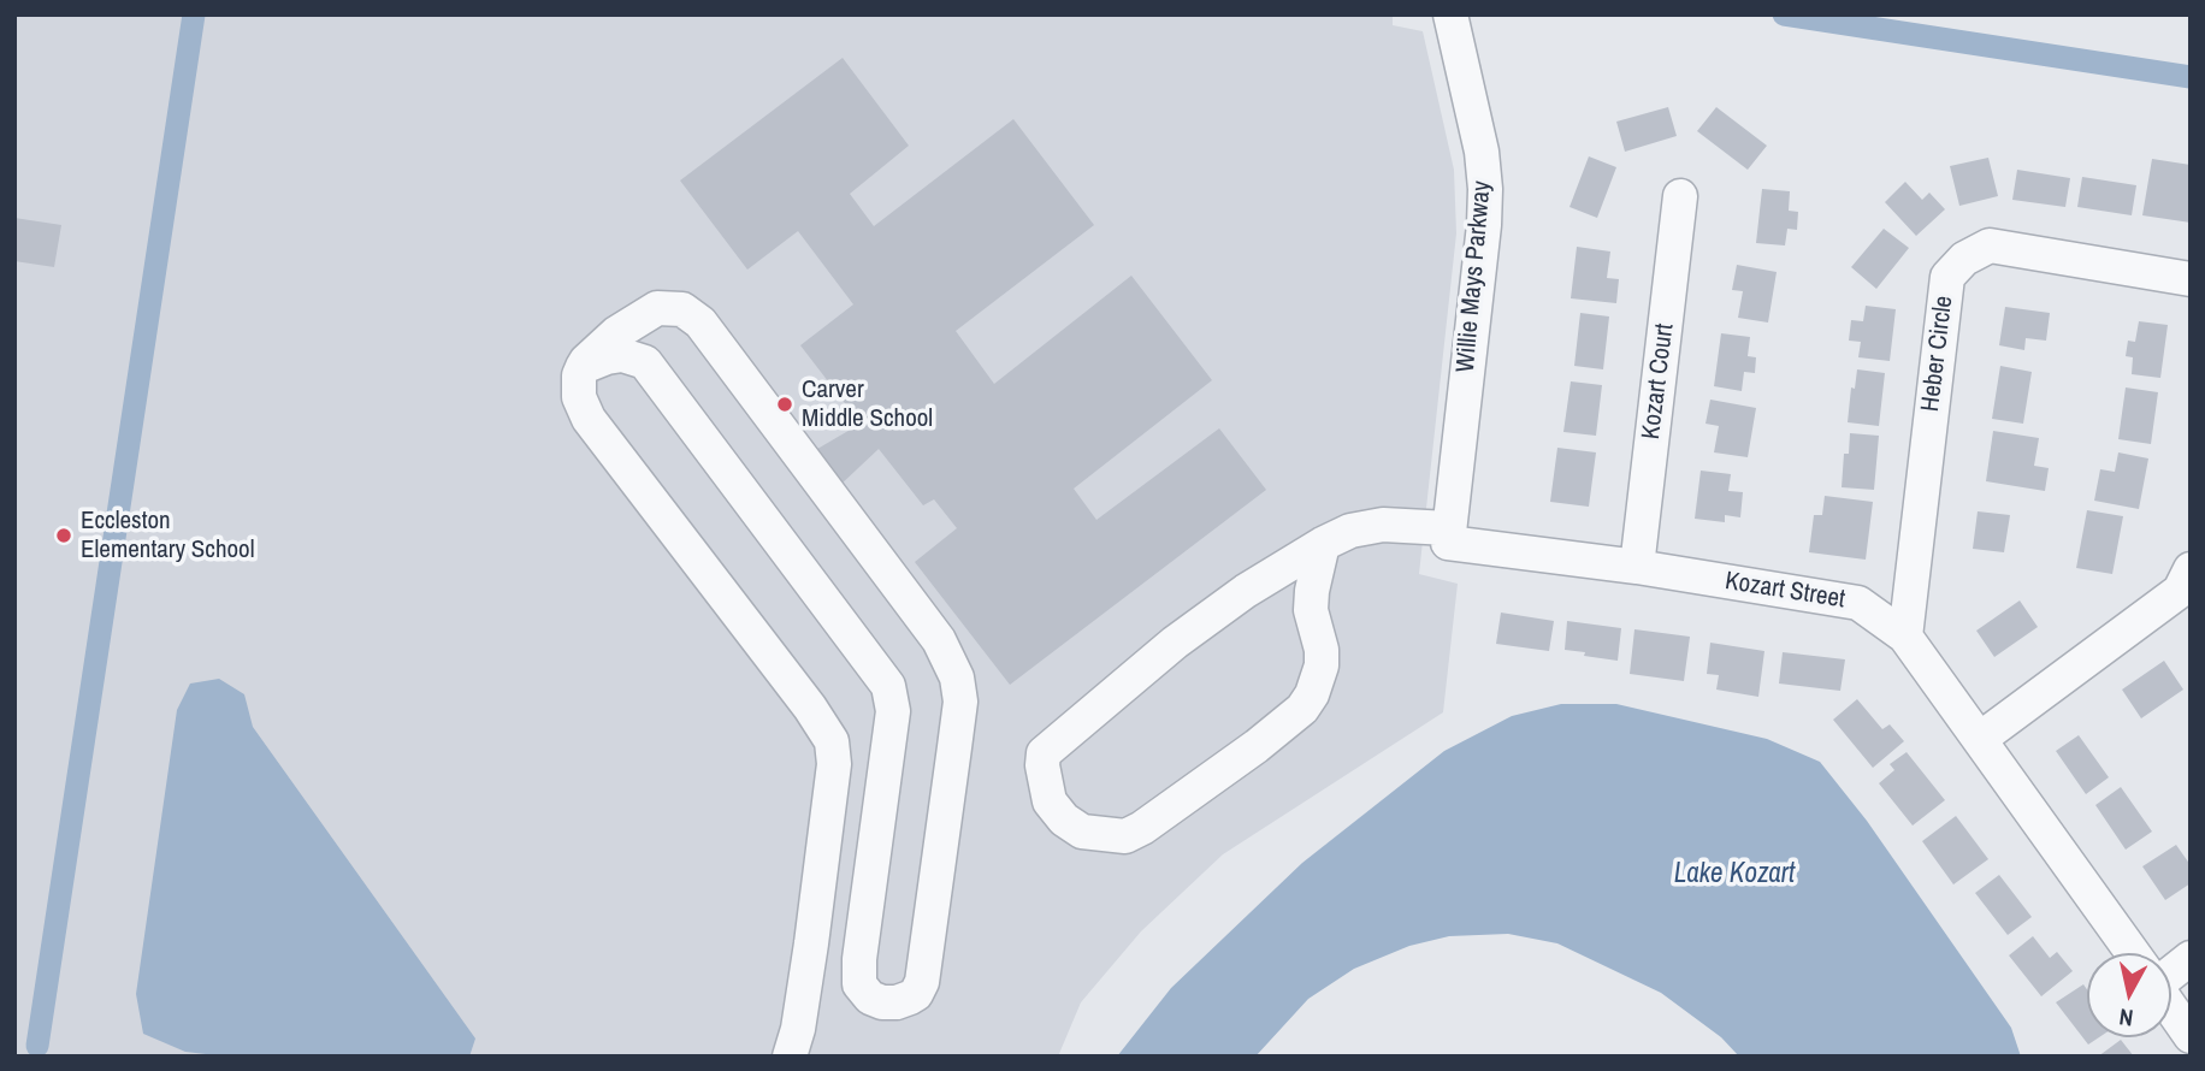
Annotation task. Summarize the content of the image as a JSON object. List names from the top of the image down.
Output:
{
  "streets": {
    "street": [
      "Willie Mays Parkway",
      "Heber Circle",
      "Kozart Court",
      "Kozart Street"
    ]
  },
  "crossings": [
    ["Willie Mays Parkway", "Kozart Street"],
    ["Heber Circle", "Kozart Street"],
    ["Kozart Court", "Kozart Street"]
  ],
  "water": ["Lake Kozart"],
  "places": ["Carver Middle School", "Eccleston Elementary School"],
  "north": "bottom"
}
